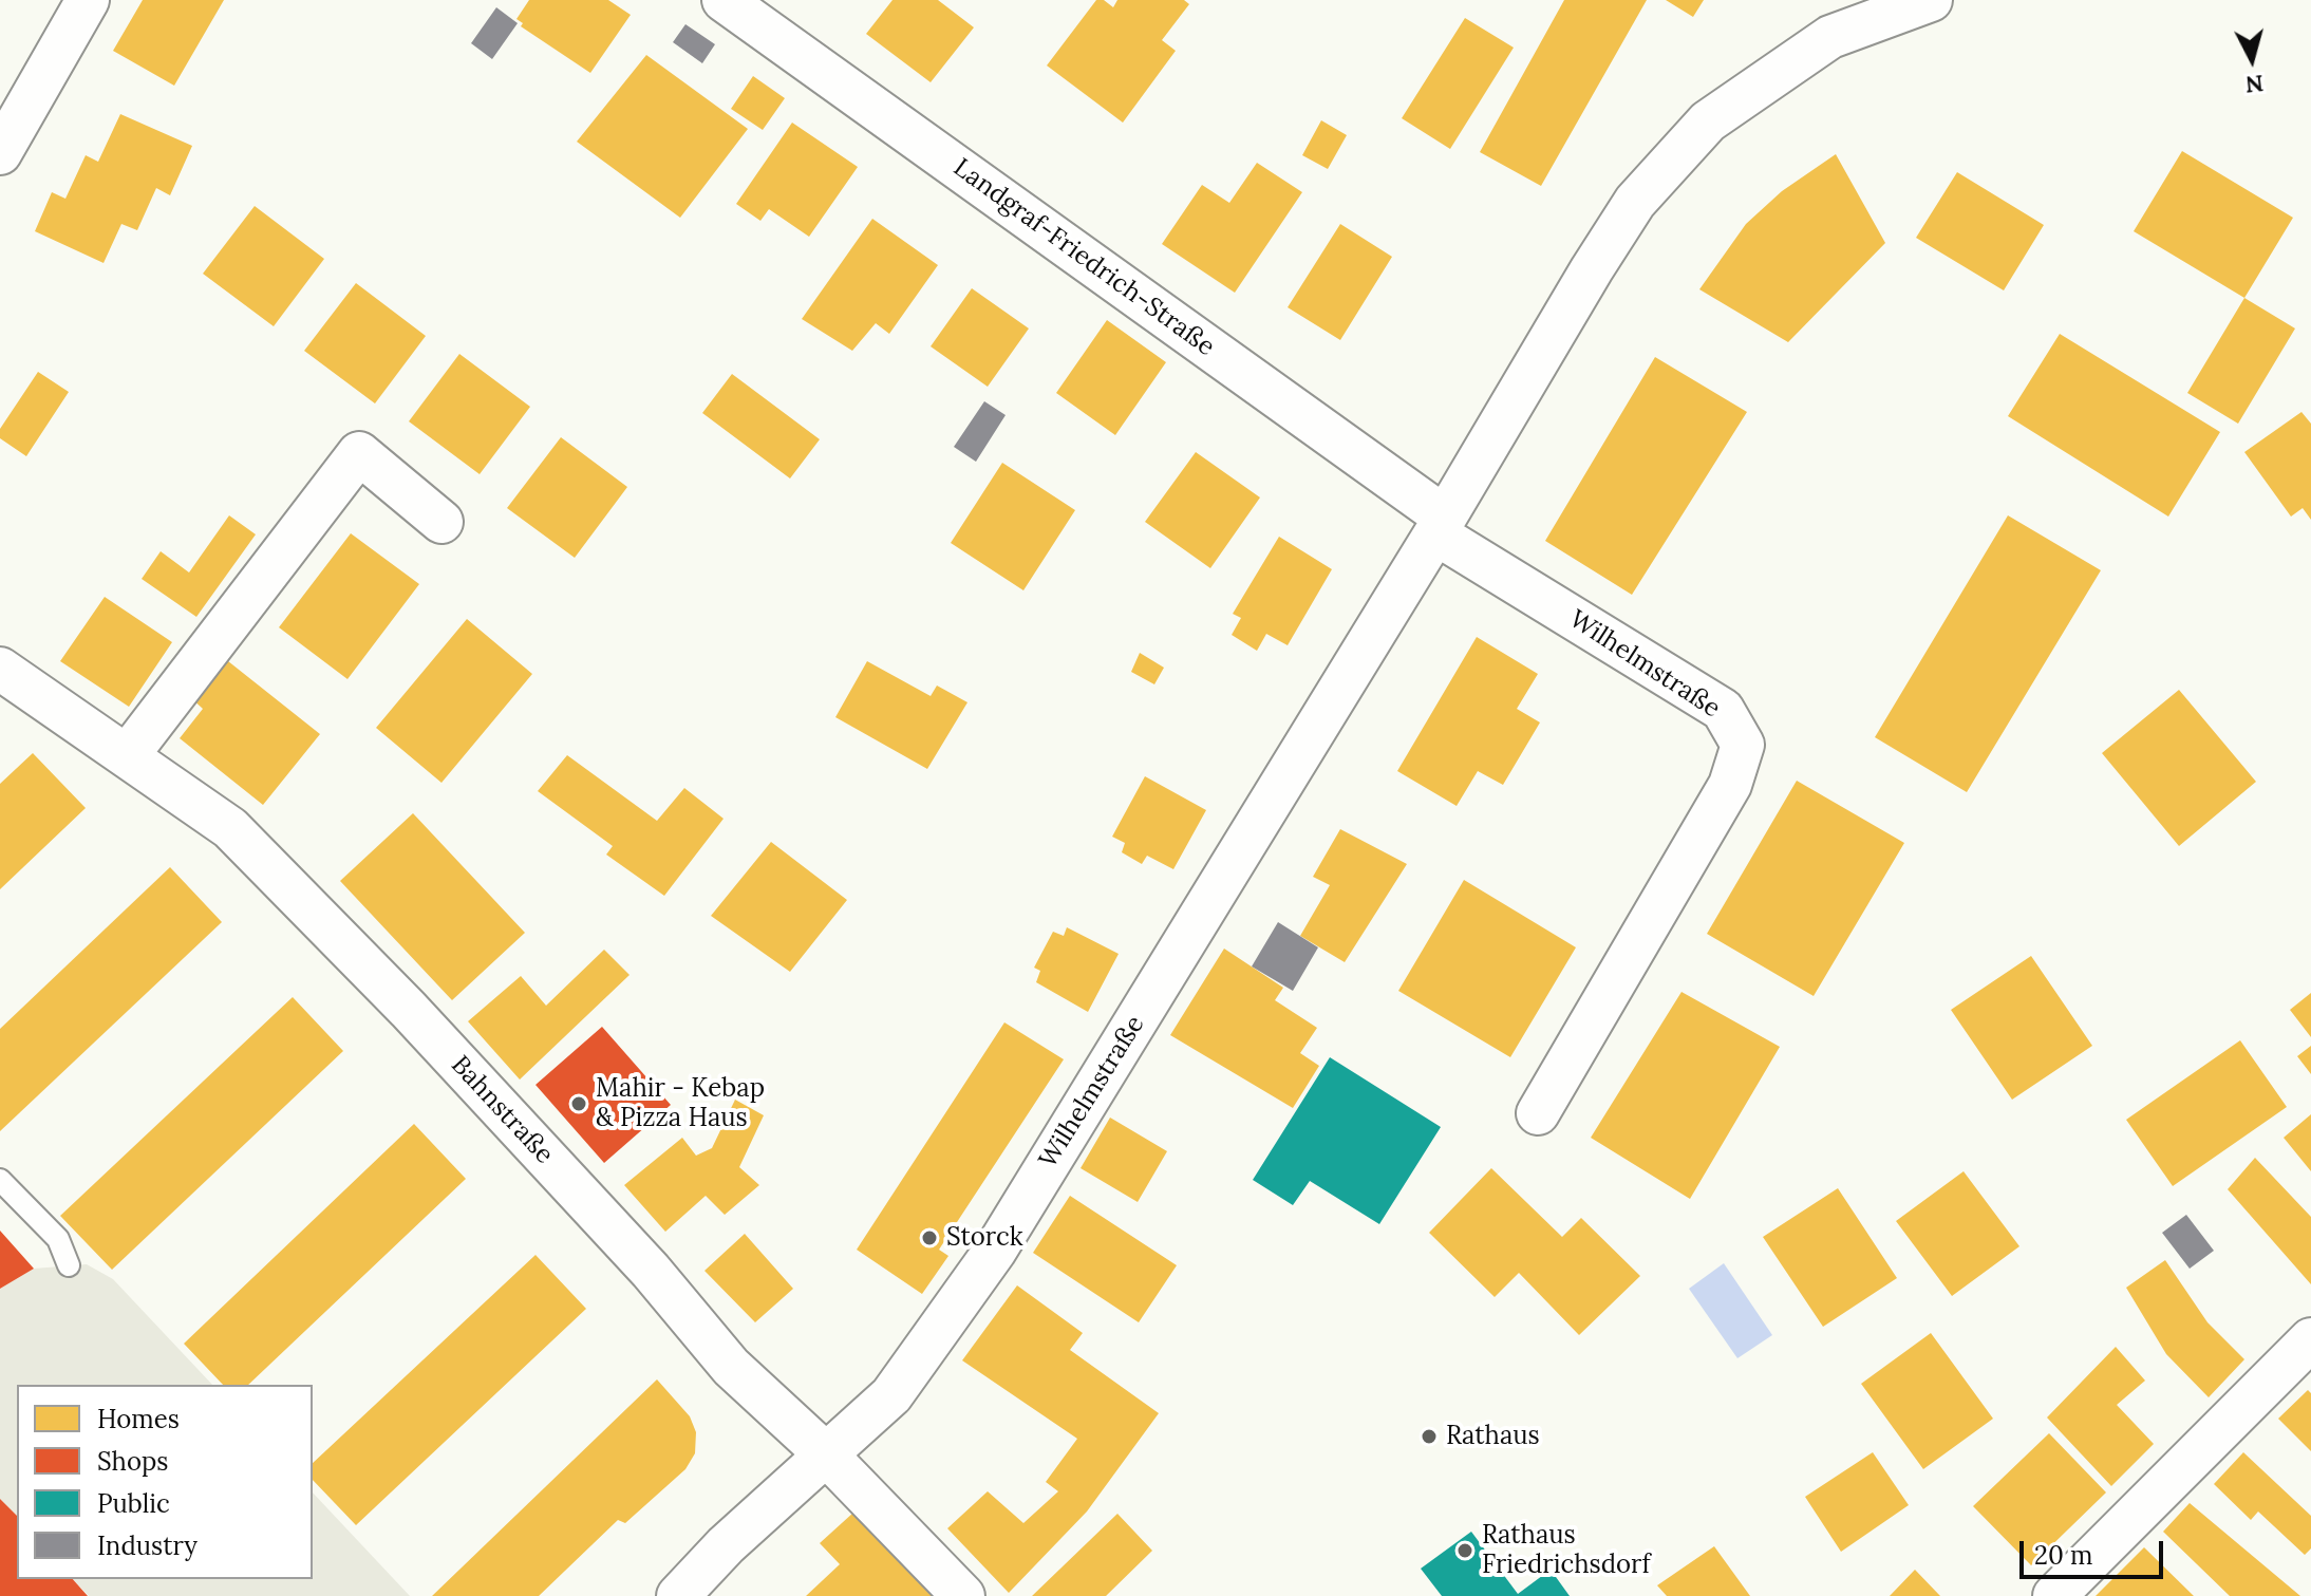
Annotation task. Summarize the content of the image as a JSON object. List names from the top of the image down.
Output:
{
  "streets": {
    "street": ["Landgraf-Friedrich-Straße", "Wilhelmstraße", "Bahnstraße"]
  },
  "crossings": [
    ["Landgraf-Friedrich-Straße", "Wilhelmstraße"],
    ["Wilhelmstraße", "Bahnstraße"]
  ],
  "places": [
    "Mahir - Kebap & Pizza Haus",
    "Storck",
    "Rathaus",
    "Rathaus Friedrichsdorf"
  ],
  "legend": [
    "Homes",
    "Shops",
    "Public",
    "Industry"
  ],
  "scale_bar": "20 m",
  "north": "bottom"
}
